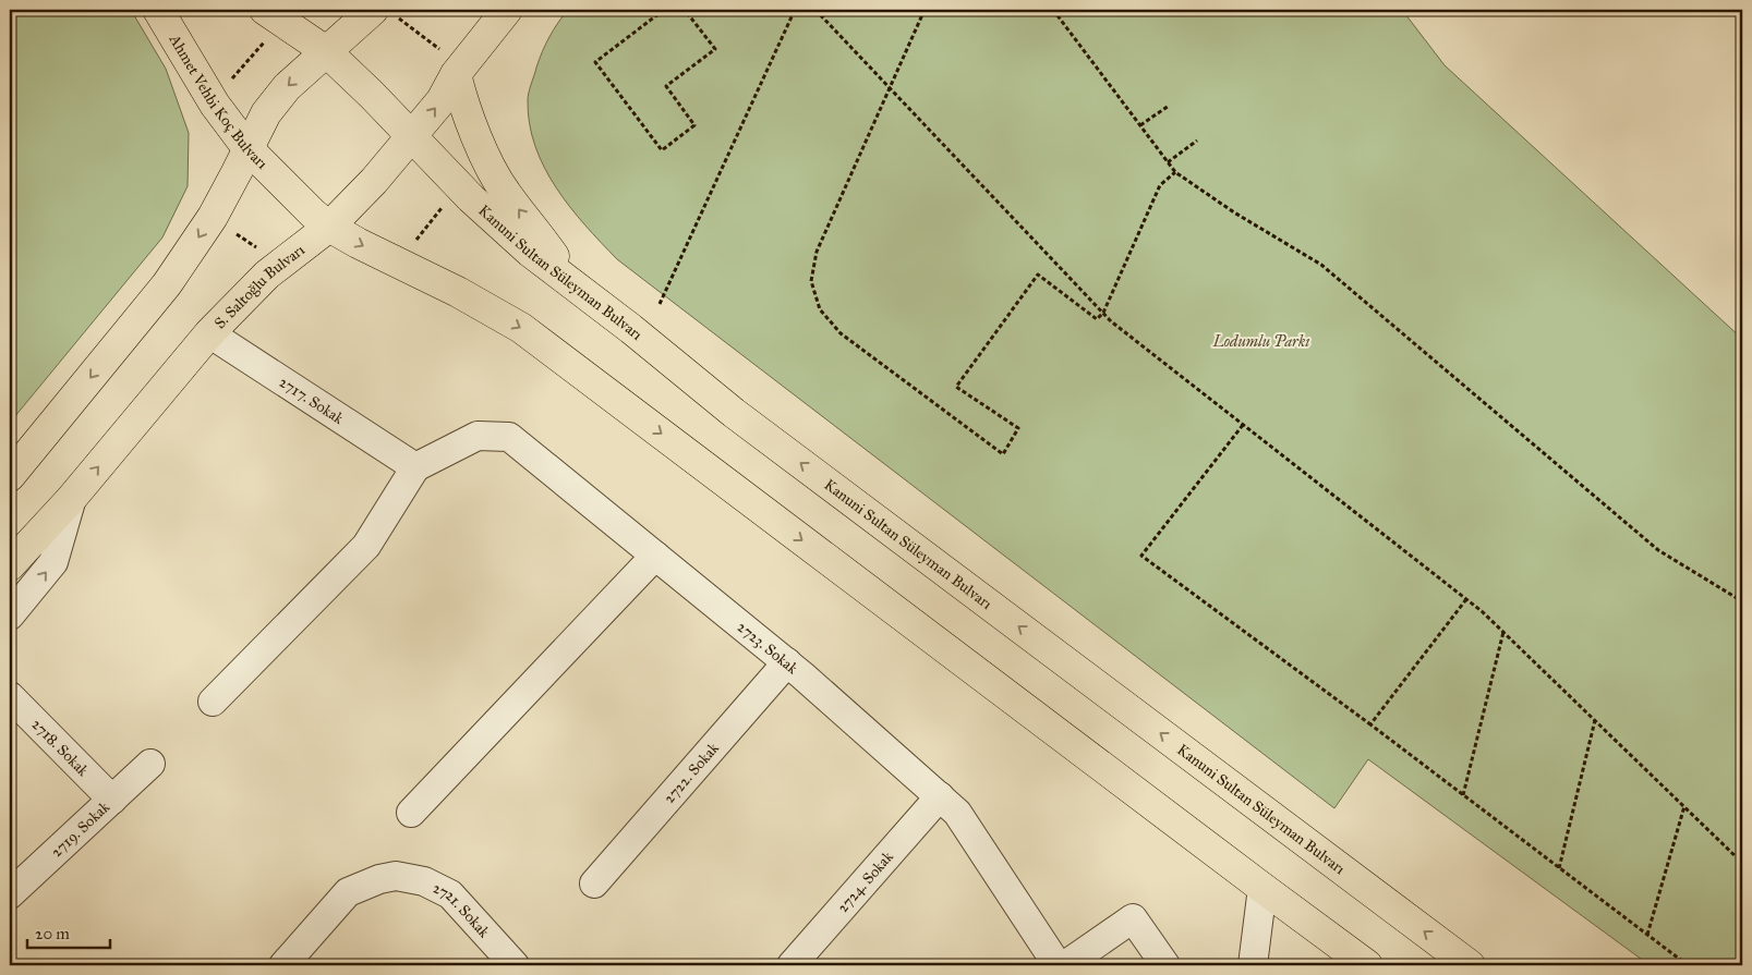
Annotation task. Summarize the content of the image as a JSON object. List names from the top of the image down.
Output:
{
  "streets": {
    "main road": ["Ahmet Vehbi Koç Bulvarı", "Kanuni Sultan Süleyman Bulvarı", "S. Saltoğlu Bulvarı"],
    "street": [
      "2717. Sokak",
      "2723. Sokak",
      "2718. Sokak",
      "2722. Sokak",
      "2719. Sokak",
      "2724. Sokak",
      "2721. Sokak"
    ]
  },
  "crossings": [
    ["Ahmet Vehbi Koç Bulvarı", "S. Saltoğlu Bulvarı"],
    ["Kanuni Sultan Süleyman Bulvarı", "S. Saltoğlu Bulvarı"],
    ["S. Saltoğlu Bulvarı", "2717. Sokak"],
    ["2717. Sokak", "2723. Sokak"],
    ["2723. Sokak", "2722. Sokak"],
    ["2723. Sokak", "2724. Sokak"],
    ["2718. Sokak", "2719. Sokak"]
  ],
  "parks": ["Lodumlu Parkı"],
  "scale_bar": "20 m"
}
